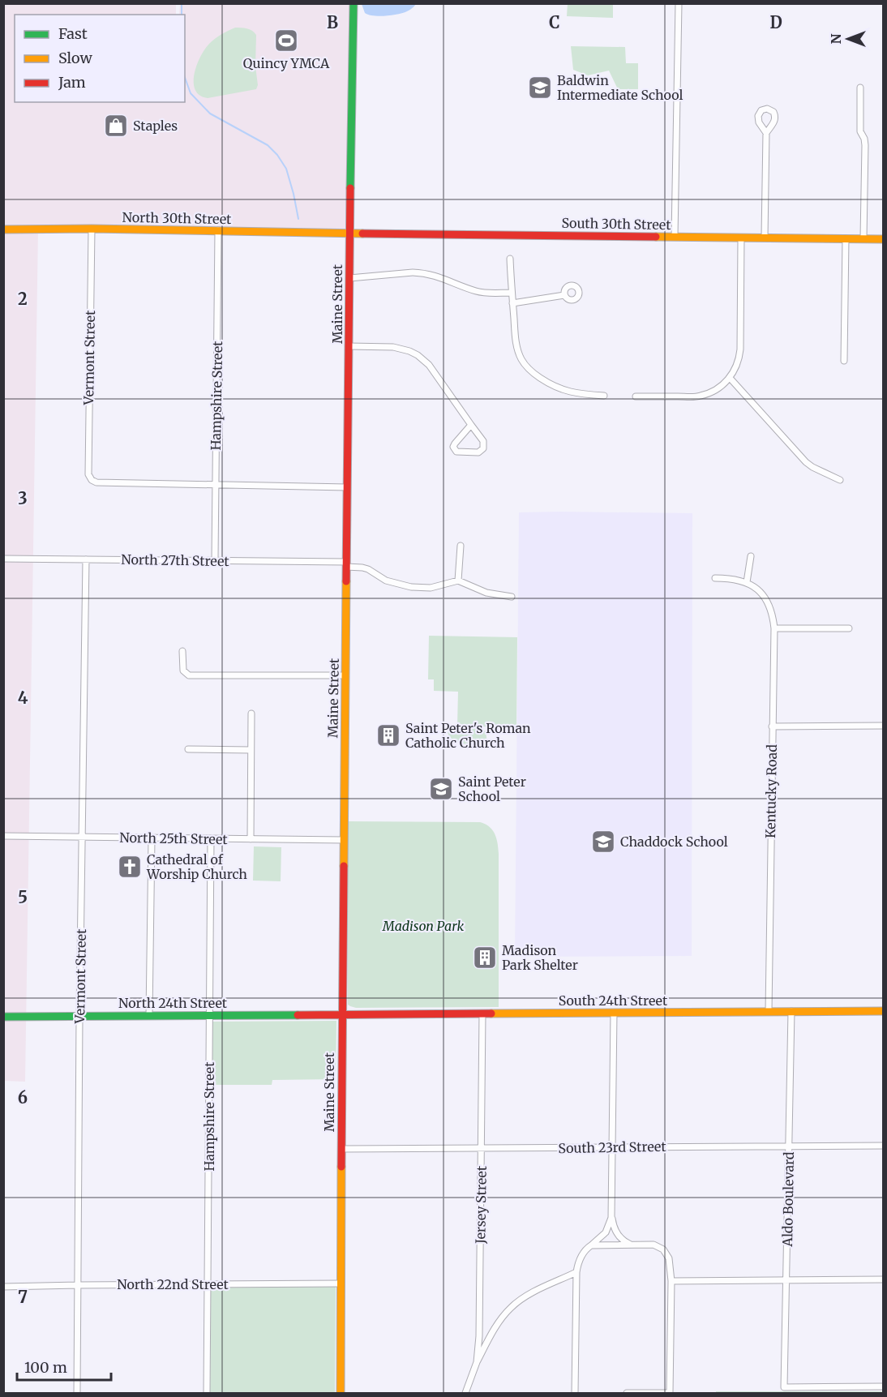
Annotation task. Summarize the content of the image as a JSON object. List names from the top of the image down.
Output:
{
  "streets": {
    "street": [
      "North 30th Street",
      "South 30th Street",
      "Maine Street",
      "Vermont Street",
      "Hampshire Street",
      "North 27th Street",
      "Kentucky Road",
      "North 25th Street",
      "South 24th Street",
      "North 24th Street",
      "South 23rd Street",
      "Aldo Boulevard",
      "Jersey Street",
      "North 22nd Street"
    ]
  },
  "crossings": [
    ["North 30th Street", "South 30th Street"],
    ["North 30th Street", "Maine Street"],
    ["North 30th Street", "Vermont Street"],
    ["North 30th Street", "Hampshire Street"],
    ["South 30th Street", "Maine Street"],
    ["Maine Street", "North 27th Street"],
    ["Maine Street", "North 25th Street"],
    ["Maine Street", "South 24th Street"],
    ["Maine Street", "North 24th Street"],
    ["Maine Street", "South 23rd Street"],
    ["Maine Street", "North 22nd Street"],
    ["Vermont Street", "Hampshire Street"],
    ["Vermont Street", "North 27th Street"],
    ["Vermont Street", "North 25th Street"],
    ["Vermont Street", "North 24th Street"],
    ["Vermont Street", "North 22nd Street"],
    ["Hampshire Street", "North 27th Street"],
    ["Hampshire Street", "North 25th Street"],
    ["Hampshire Street", "North 24th Street"],
    ["Hampshire Street", "North 22nd Street"],
    ["Kentucky Road", "South 24th Street"],
    ["South 24th Street", "North 24th Street"],
    ["South 24th Street", "Aldo Boulevard"],
    ["South 24th Street", "Jersey Street"],
    ["South 23rd Street", "Aldo Boulevard"],
    ["South 23rd Street", "Jersey Street"]
  ],
  "parks": ["Madison Park"],
  "places": {
    "sports": ["Quincy YMCA"],
    "school or university": ["Baldwin Intermediate School", "Saint Peter School", "Chaddock School"],
    "shop": ["Staples"],
    "building": ["Saint Peter's Roman Catholic Church", "Madison Park Shelter"],
    "church": ["Cathedral of Worship Church"]
  },
  "legend": ["Fast", "Slow", "Jam"],
  "scale_bar": "100 m",
  "north": "left",
  "grid": {
    "columns": ["B", "C", "D"],
    "rows": [
      "2",
      "3",
      "4",
      "5",
      "6",
      "7"
    ]
  }
}
